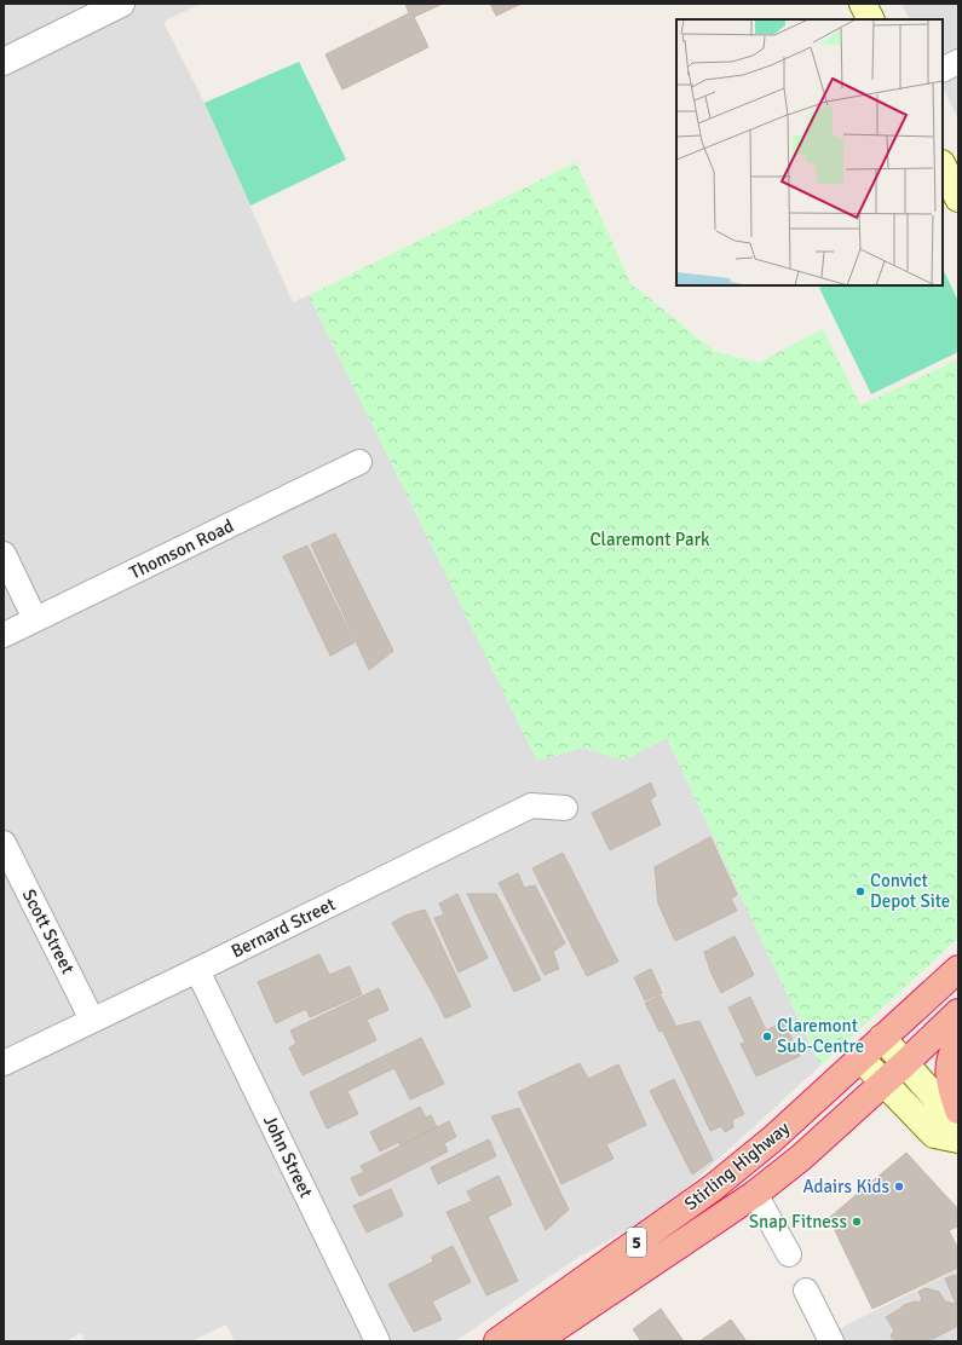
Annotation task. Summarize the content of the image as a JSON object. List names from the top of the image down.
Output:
{
  "streets": {
    "highway": ["Stirling Highway", "5"],
    "street": [
      "Thomson Road",
      "Bernard Street",
      "Scott Street",
      "John Street"
    ]
  },
  "crossings": [
    ["Bernard Street", "Scott Street"],
    ["Bernard Street", "John Street"]
  ],
  "parks": ["Claremont Park"],
  "places": [
    "Convict Depot Site",
    "Claremont Sub-Centre",
    "Adairs Kids",
    "Snap Fitness"
  ]
}
